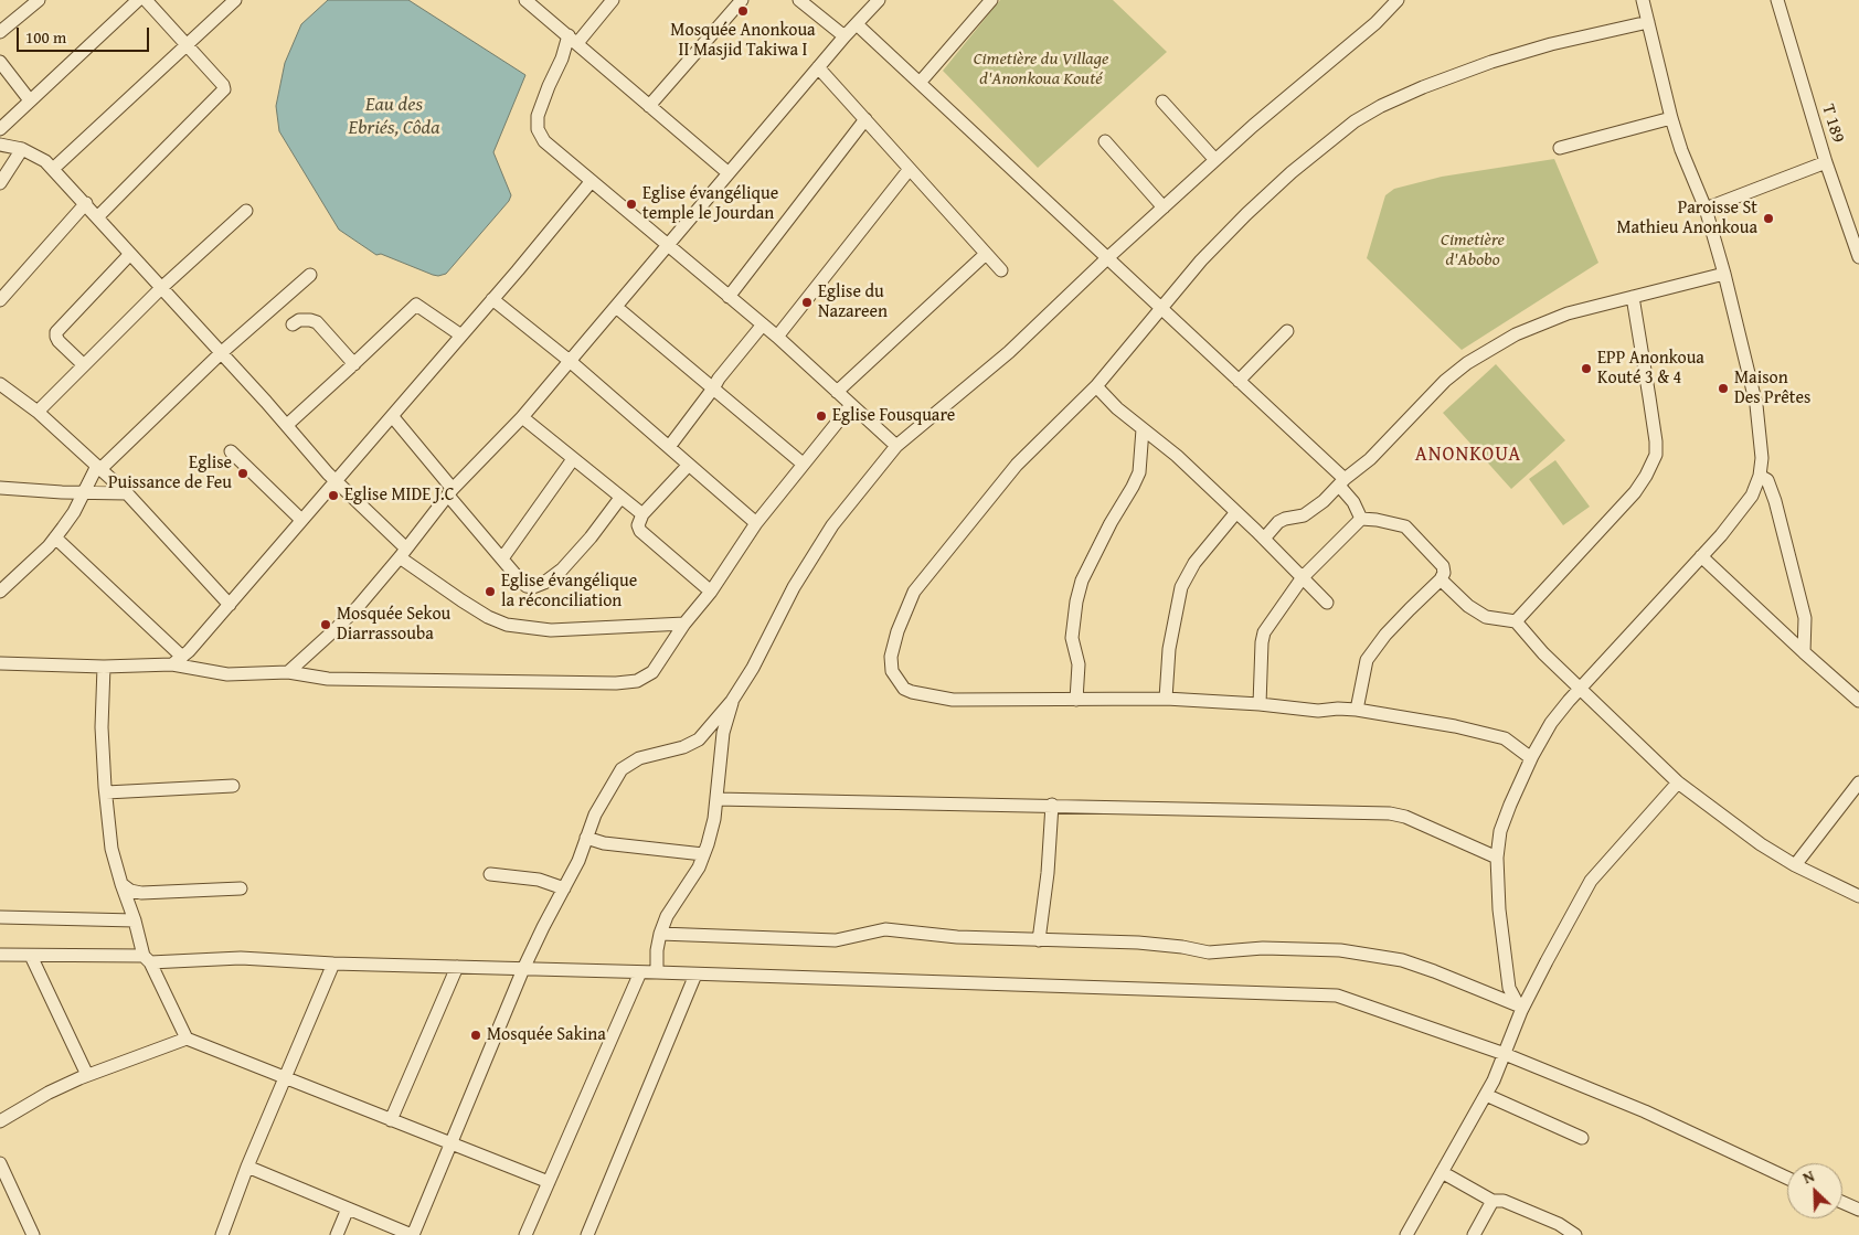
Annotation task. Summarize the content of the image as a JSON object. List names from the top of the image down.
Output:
{
  "streets": {
    "street": ["T 189"]
  },
  "districts": ["ANONKOUA"],
  "water": ["Eau des Ebriés, Côda"],
  "parks": ["Cimetière du Village d'Anonkoua Kouté", "Cimetière d'Abobo"],
  "places": [
    "Mosquée Anonkoua II Masjid Takiwa I",
    "Eglise évangélique temple le Jourdan",
    "Paroisse St Mathieu Anonkoua",
    "Eglise du Nazareen",
    "EPP Anonkoua Kouté 3 & 4",
    "Maison Des Prêtes",
    "Eglise Fousquare",
    "Eglise Puissance de Feu",
    "Eglise MIDE J.C",
    "Eglise évangélique la réconciliation",
    "Mosquée Sekou Diarrassouba",
    "Mosquée Sakina"
  ],
  "scale_bar": "100 m",
  "north": "top left"
}
